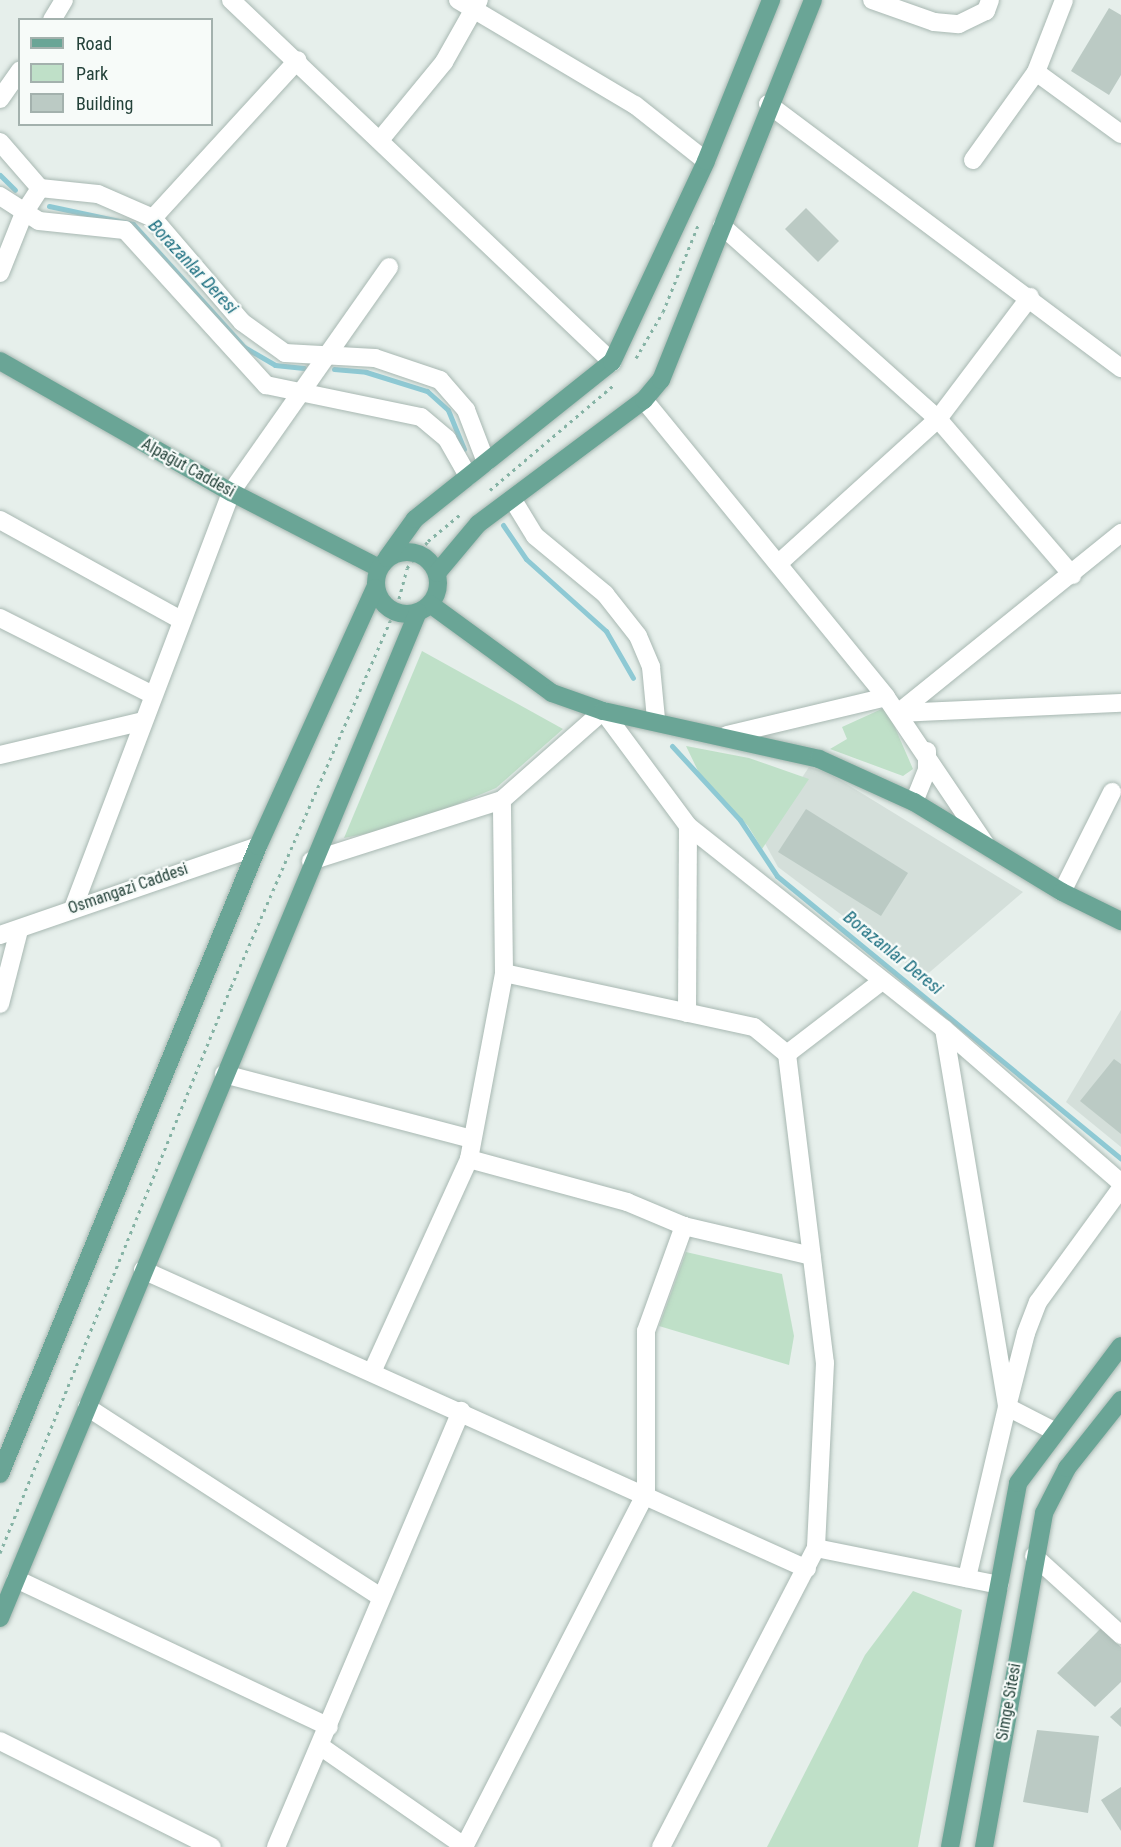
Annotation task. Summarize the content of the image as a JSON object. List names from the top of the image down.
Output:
{
  "streets": {
    "main road": ["Alpağut Caddesi", "Simge Sitesi"],
    "street": ["Osmangazi Caddesi"]
  },
  "water": ["Borazanlar Deresi"],
  "legend": ["Road", "Park", "Building"]
}
